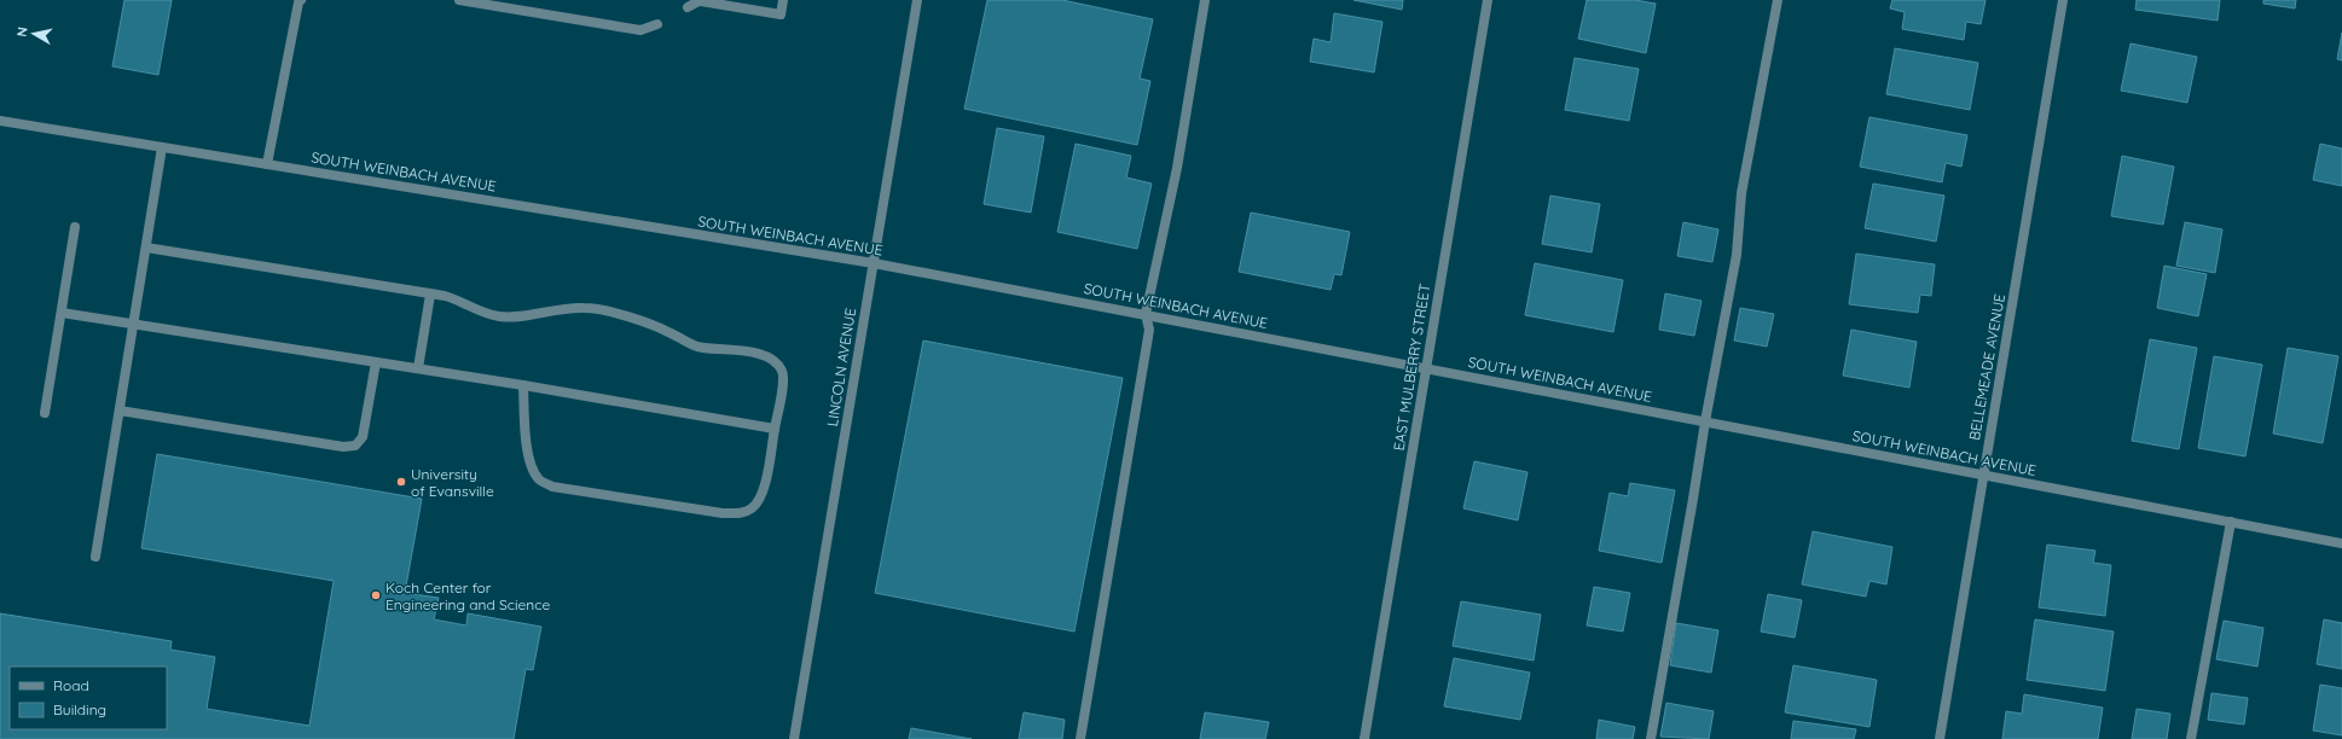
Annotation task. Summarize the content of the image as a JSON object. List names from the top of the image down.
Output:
{
  "streets": {
    "street": [
      "SOUTH WEINBACH AVENUE",
      "LINCOLN AVENUE",
      "EAST MULBERRY STREET",
      "BELLEMEADE AVENUE"
    ]
  },
  "crossings": [
    ["SOUTH WEINBACH AVENUE", "LINCOLN AVENUE"],
    ["SOUTH WEINBACH AVENUE", "EAST MULBERRY STREET"],
    ["SOUTH WEINBACH AVENUE", "BELLEMEADE AVENUE"]
  ],
  "places": ["University of Evansville", "Koch Center for Engineering and Science"],
  "legend": ["Road", "Building"],
  "north": "left"
}
